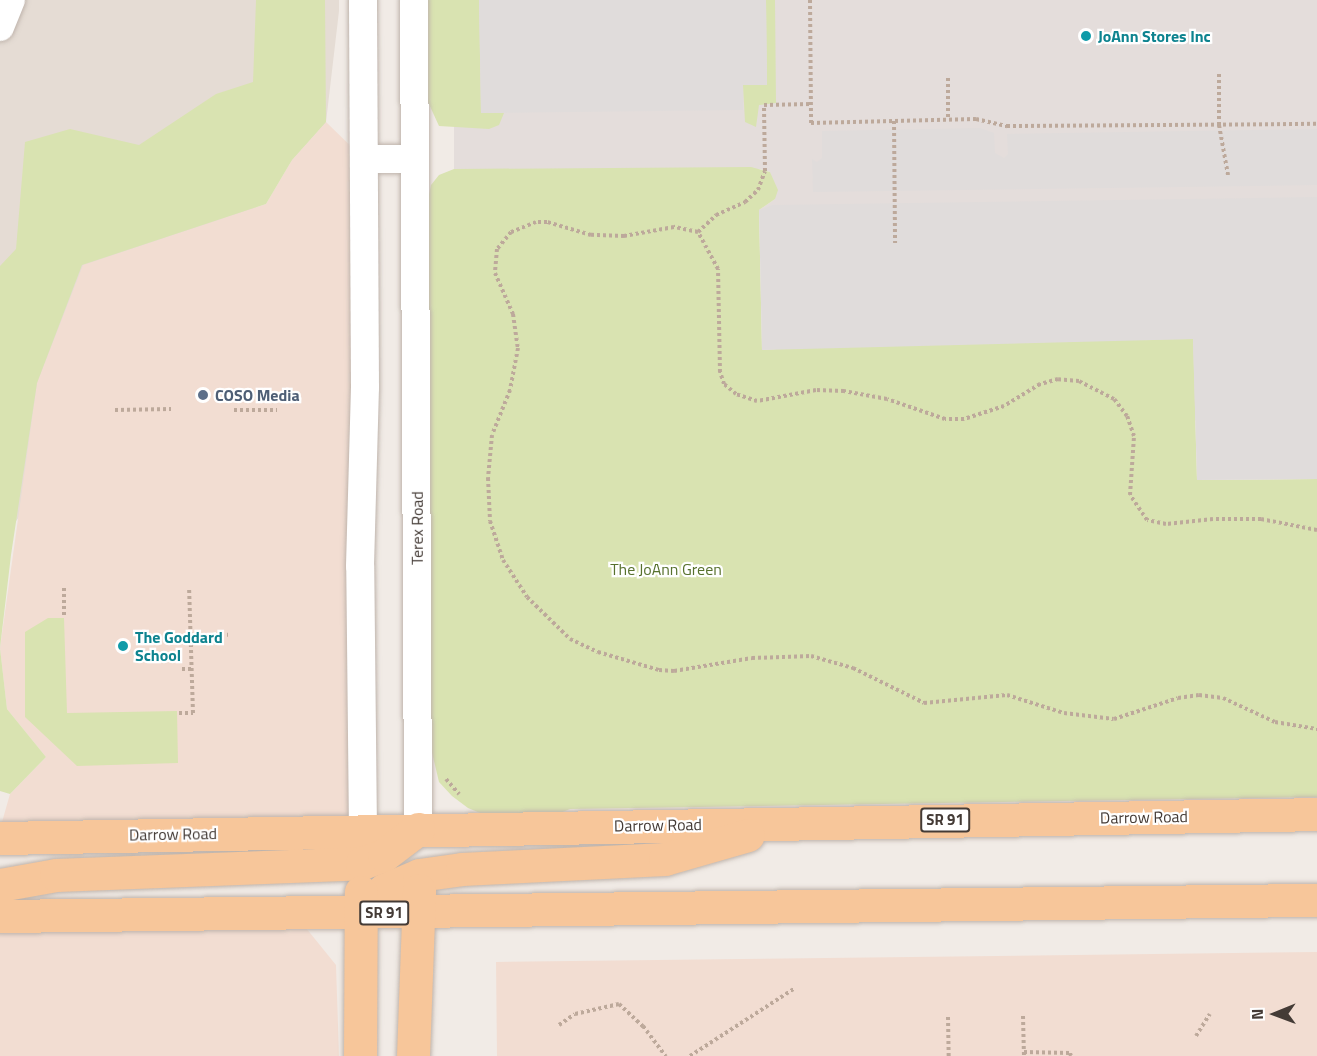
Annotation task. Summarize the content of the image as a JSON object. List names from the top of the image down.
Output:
{
  "streets": {
    "main road": ["Terex Road", "Darrow Road", "SR 91"]
  },
  "crossings": [
    ["Terex Road", "Darrow Road"],
    ["Terex Road", "SR 91"]
  ],
  "parks": ["The JoAnn Green"],
  "places": ["JoAnn Stores Inc", "COSO Media", "The Goddard School"],
  "north": "left"
}
